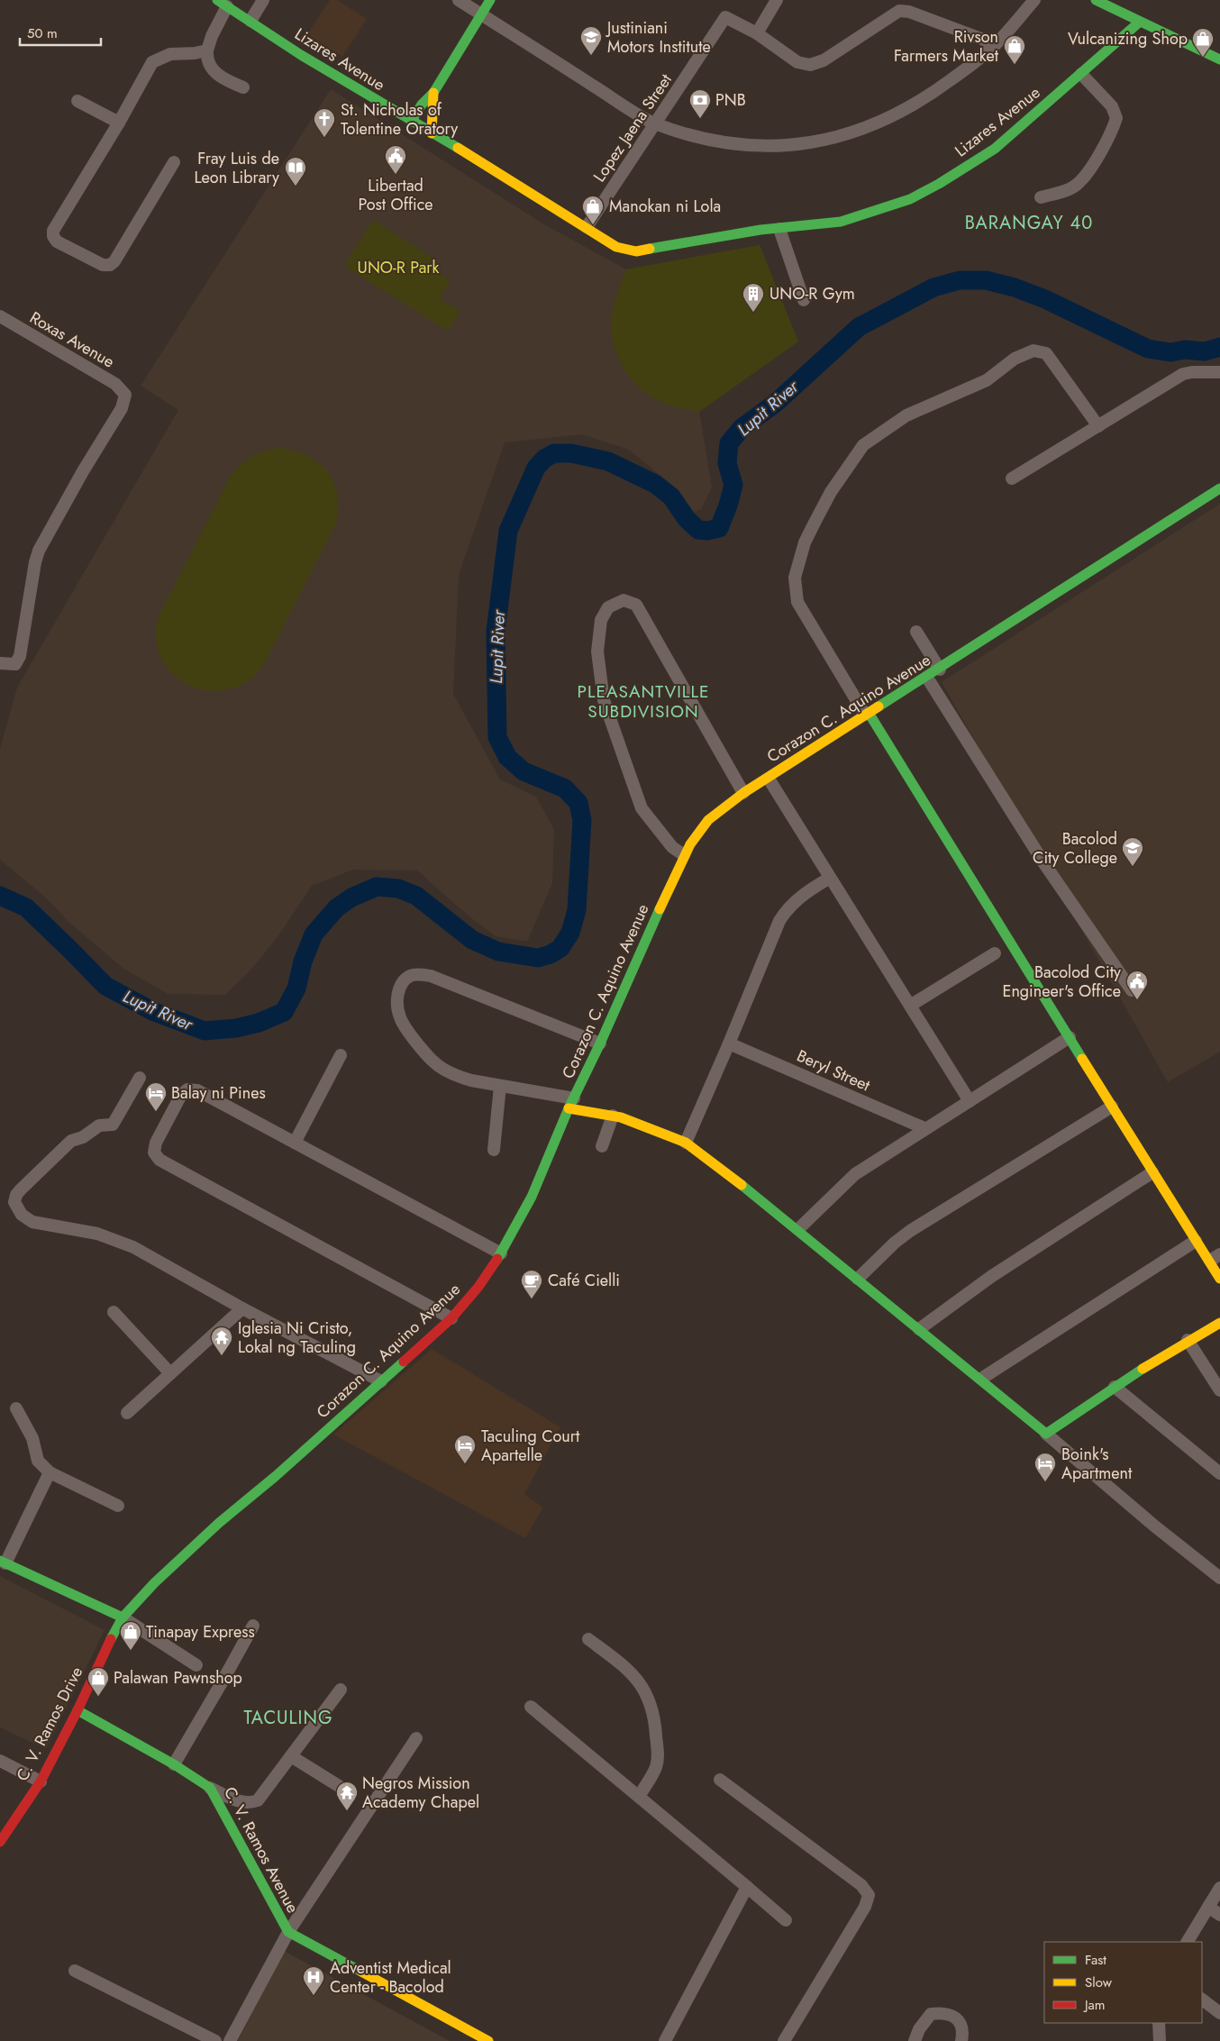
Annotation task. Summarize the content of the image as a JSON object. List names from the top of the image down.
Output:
{
  "streets": {
    "street": [
      "Lizares Avenue",
      "Lopez Jaena Street",
      "Roxas Avenue",
      "Corazon C. Aquino Avenue",
      "Beryl Street",
      "C. V. Ramos Drive",
      "C. V. Ramos Avenue"
    ]
  },
  "crossings": [
    ["Lizares Avenue", "Lopez Jaena Street"],
    ["Corazon C. Aquino Avenue", "C. V. Ramos Drive"],
    ["C. V. Ramos Drive", "C. V. Ramos Avenue"]
  ],
  "districts": ["BARANGAY 40", "PLEASANTVILLE SUBDIVISION", "TACULING"],
  "water": ["Lupit River"],
  "parks": ["UNO-R Park"],
  "places": {
    "school or university": ["Justiniani Motors Institute", "Bacolod City College"],
    "shop": [
      "Vulcanizing Shop",
      "Rivson Farmers Market",
      "Manokan ni Lola",
      "Tinapay Express",
      "Palawan Pawnshop"
    ],
    "bank": ["PNB"],
    "church": ["St. Nicholas of Tolentine Oratory"],
    "public building": ["Libertad Post Office", "Bacolod City Engineer's Office"],
    "library": ["Fray Luis de Leon Library"],
    "building": ["UNO-R Gym"],
    "hotel": ["Balay ni Pines", "Taculing Court Apartelle", "Boink's Apartment"],
    "cafe": ["Café Cielli"],
    "temple": ["Iglesia Ni Cristo, Lokal ng Taculing", "Negros Mission Academy Chapel"],
    "hospital": ["Adventist Medical Center - Bacolod"]
  },
  "legend": ["Fast", "Slow", "Jam"],
  "scale_bar": "50 m"
}
